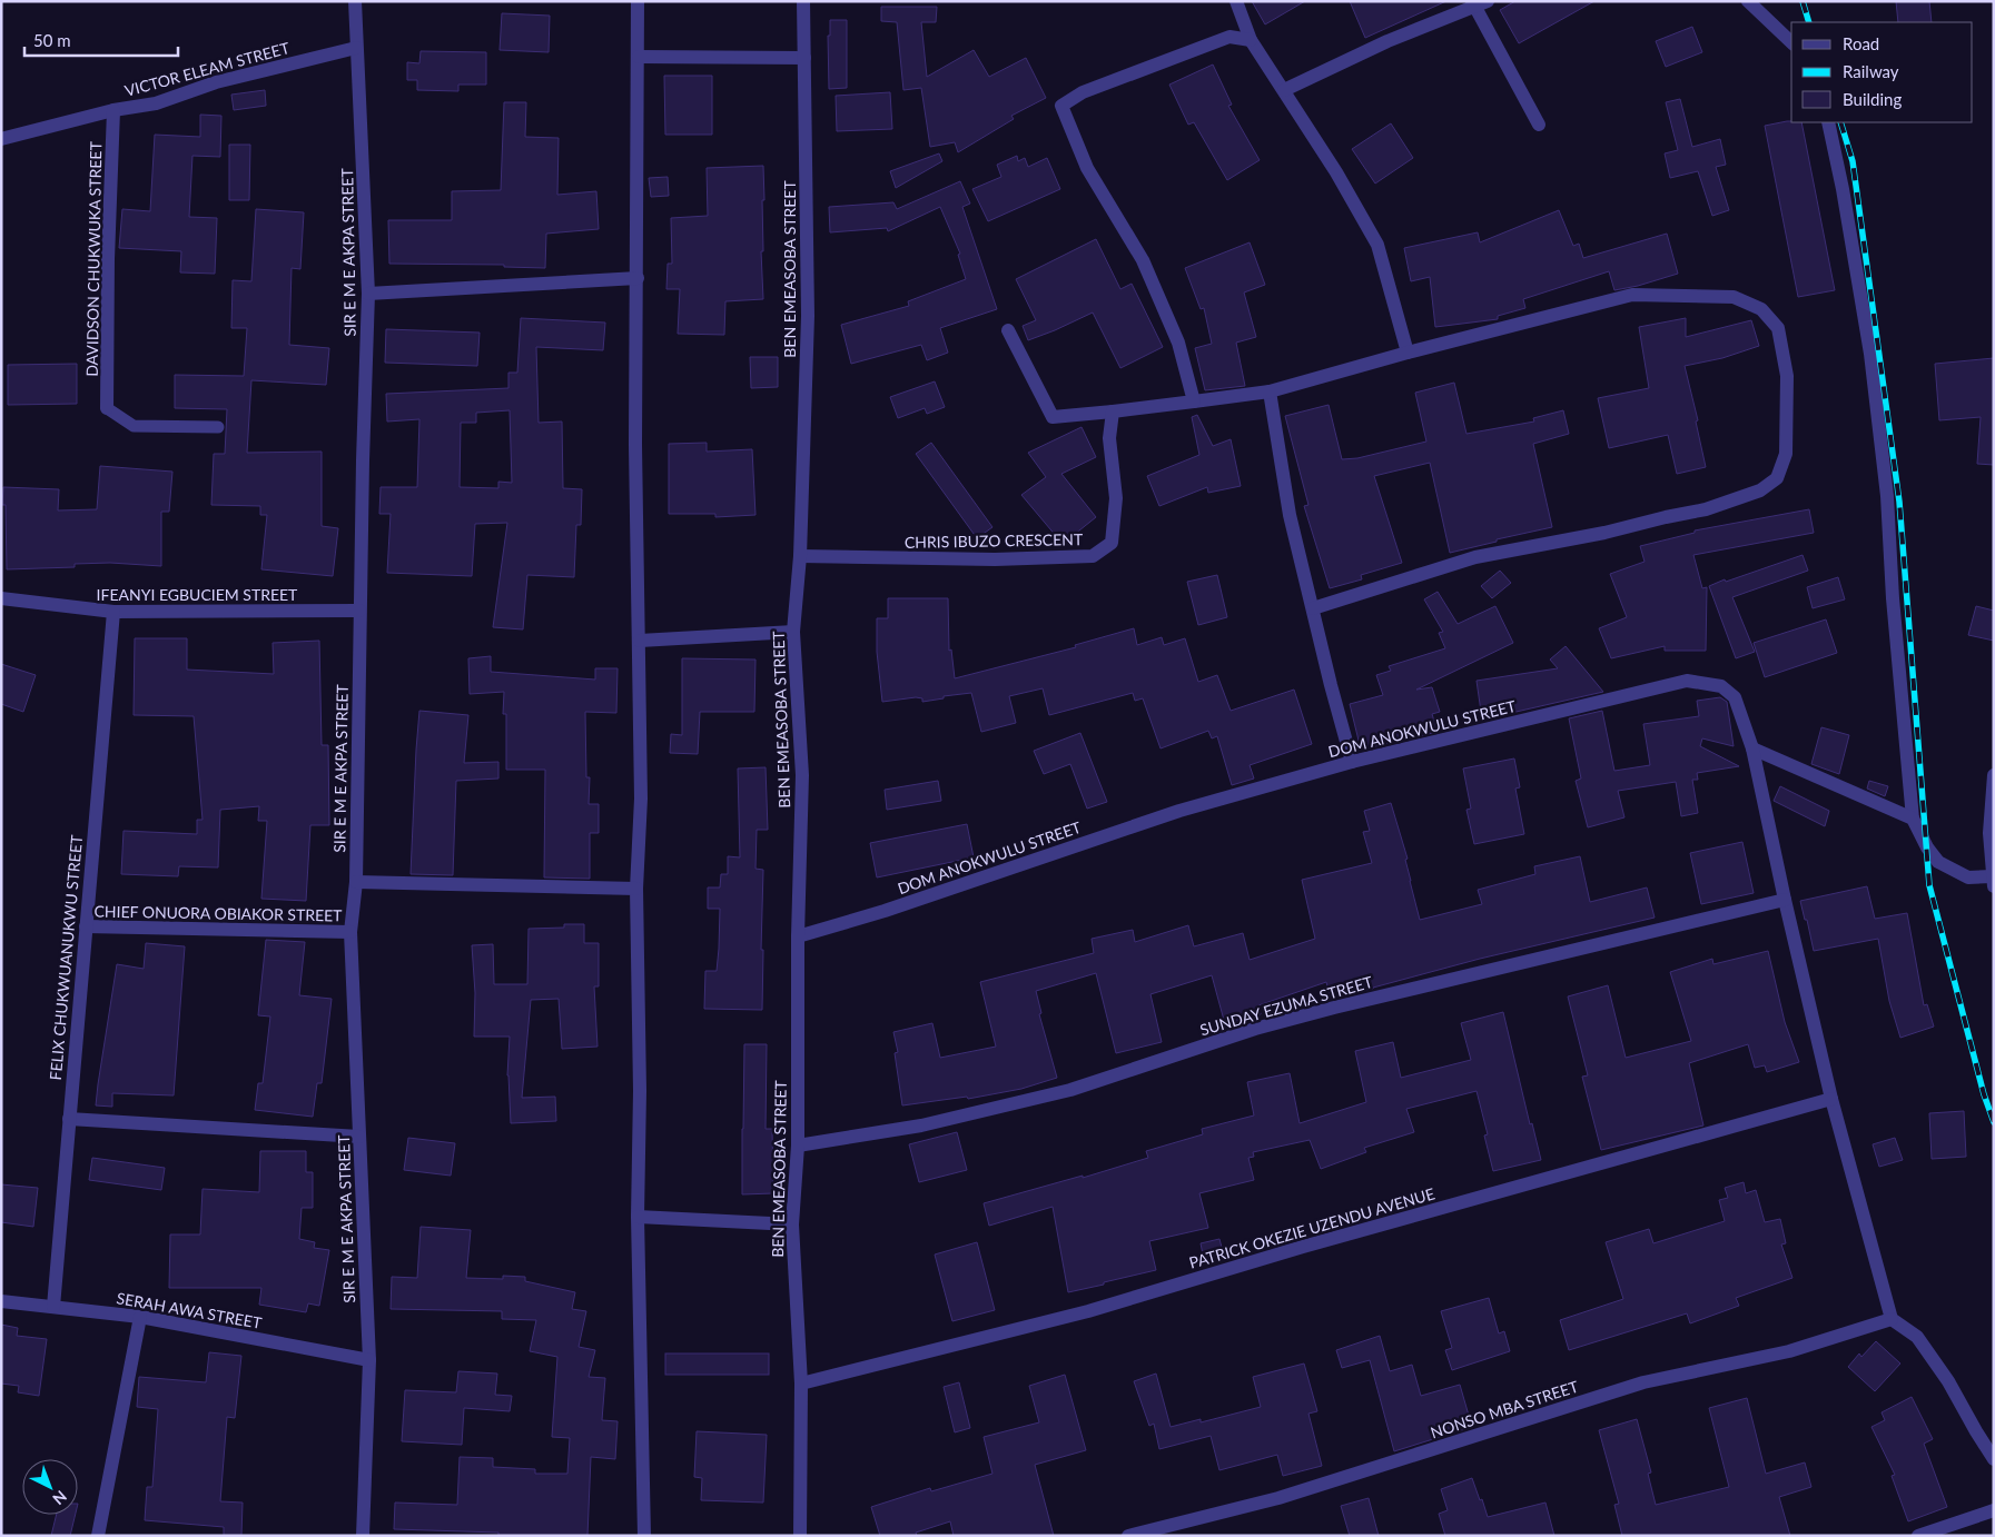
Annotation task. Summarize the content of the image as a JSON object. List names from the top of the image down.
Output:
{
  "streets": {
    "street": [
      "VICTOR ELEAM STREET",
      "SIR E M E AKPA STREET",
      "DAVIDSON CHUKWUKA STREET",
      "BEN EMEASOBA STREET",
      "CHRIS IBUZO CRESCENT",
      "IFEANYI EGBUCIEM STREET",
      "DOM ANOKWULU STREET",
      "CHIEF ONUORA OBIAKOR STREET",
      "FELIX CHUKWUANUKWU STREET",
      "SUNDAY EZUMA STREET",
      "PATRICK OKEZIE UZENDU AVENUE",
      "SERAH AWA STREET",
      "NONSO MBA STREET"
    ]
  },
  "crossings": [
    ["VICTOR ELEAM STREET", "SIR E M E AKPA STREET"],
    ["VICTOR ELEAM STREET", "DAVIDSON CHUKWUKA STREET"],
    ["SIR E M E AKPA STREET", "IFEANYI EGBUCIEM STREET"],
    ["SIR E M E AKPA STREET", "CHIEF ONUORA OBIAKOR STREET"],
    ["SIR E M E AKPA STREET", "SERAH AWA STREET"],
    ["BEN EMEASOBA STREET", "CHRIS IBUZO CRESCENT"],
    ["BEN EMEASOBA STREET", "DOM ANOKWULU STREET"],
    ["BEN EMEASOBA STREET", "SUNDAY EZUMA STREET"],
    ["BEN EMEASOBA STREET", "PATRICK OKEZIE UZENDU AVENUE"],
    ["IFEANYI EGBUCIEM STREET", "FELIX CHUKWUANUKWU STREET"],
    ["DOM ANOKWULU STREET", "SUNDAY EZUMA STREET"],
    ["DOM ANOKWULU STREET", "PATRICK OKEZIE UZENDU AVENUE"],
    ["DOM ANOKWULU STREET", "NONSO MBA STREET"],
    ["CHIEF ONUORA OBIAKOR STREET", "FELIX CHUKWUANUKWU STREET"],
    ["FELIX CHUKWUANUKWU STREET", "SERAH AWA STREET"]
  ],
  "legend": ["Road", "Railway", "Building"],
  "scale_bar": "50 m",
  "north": "bottom right"
}
